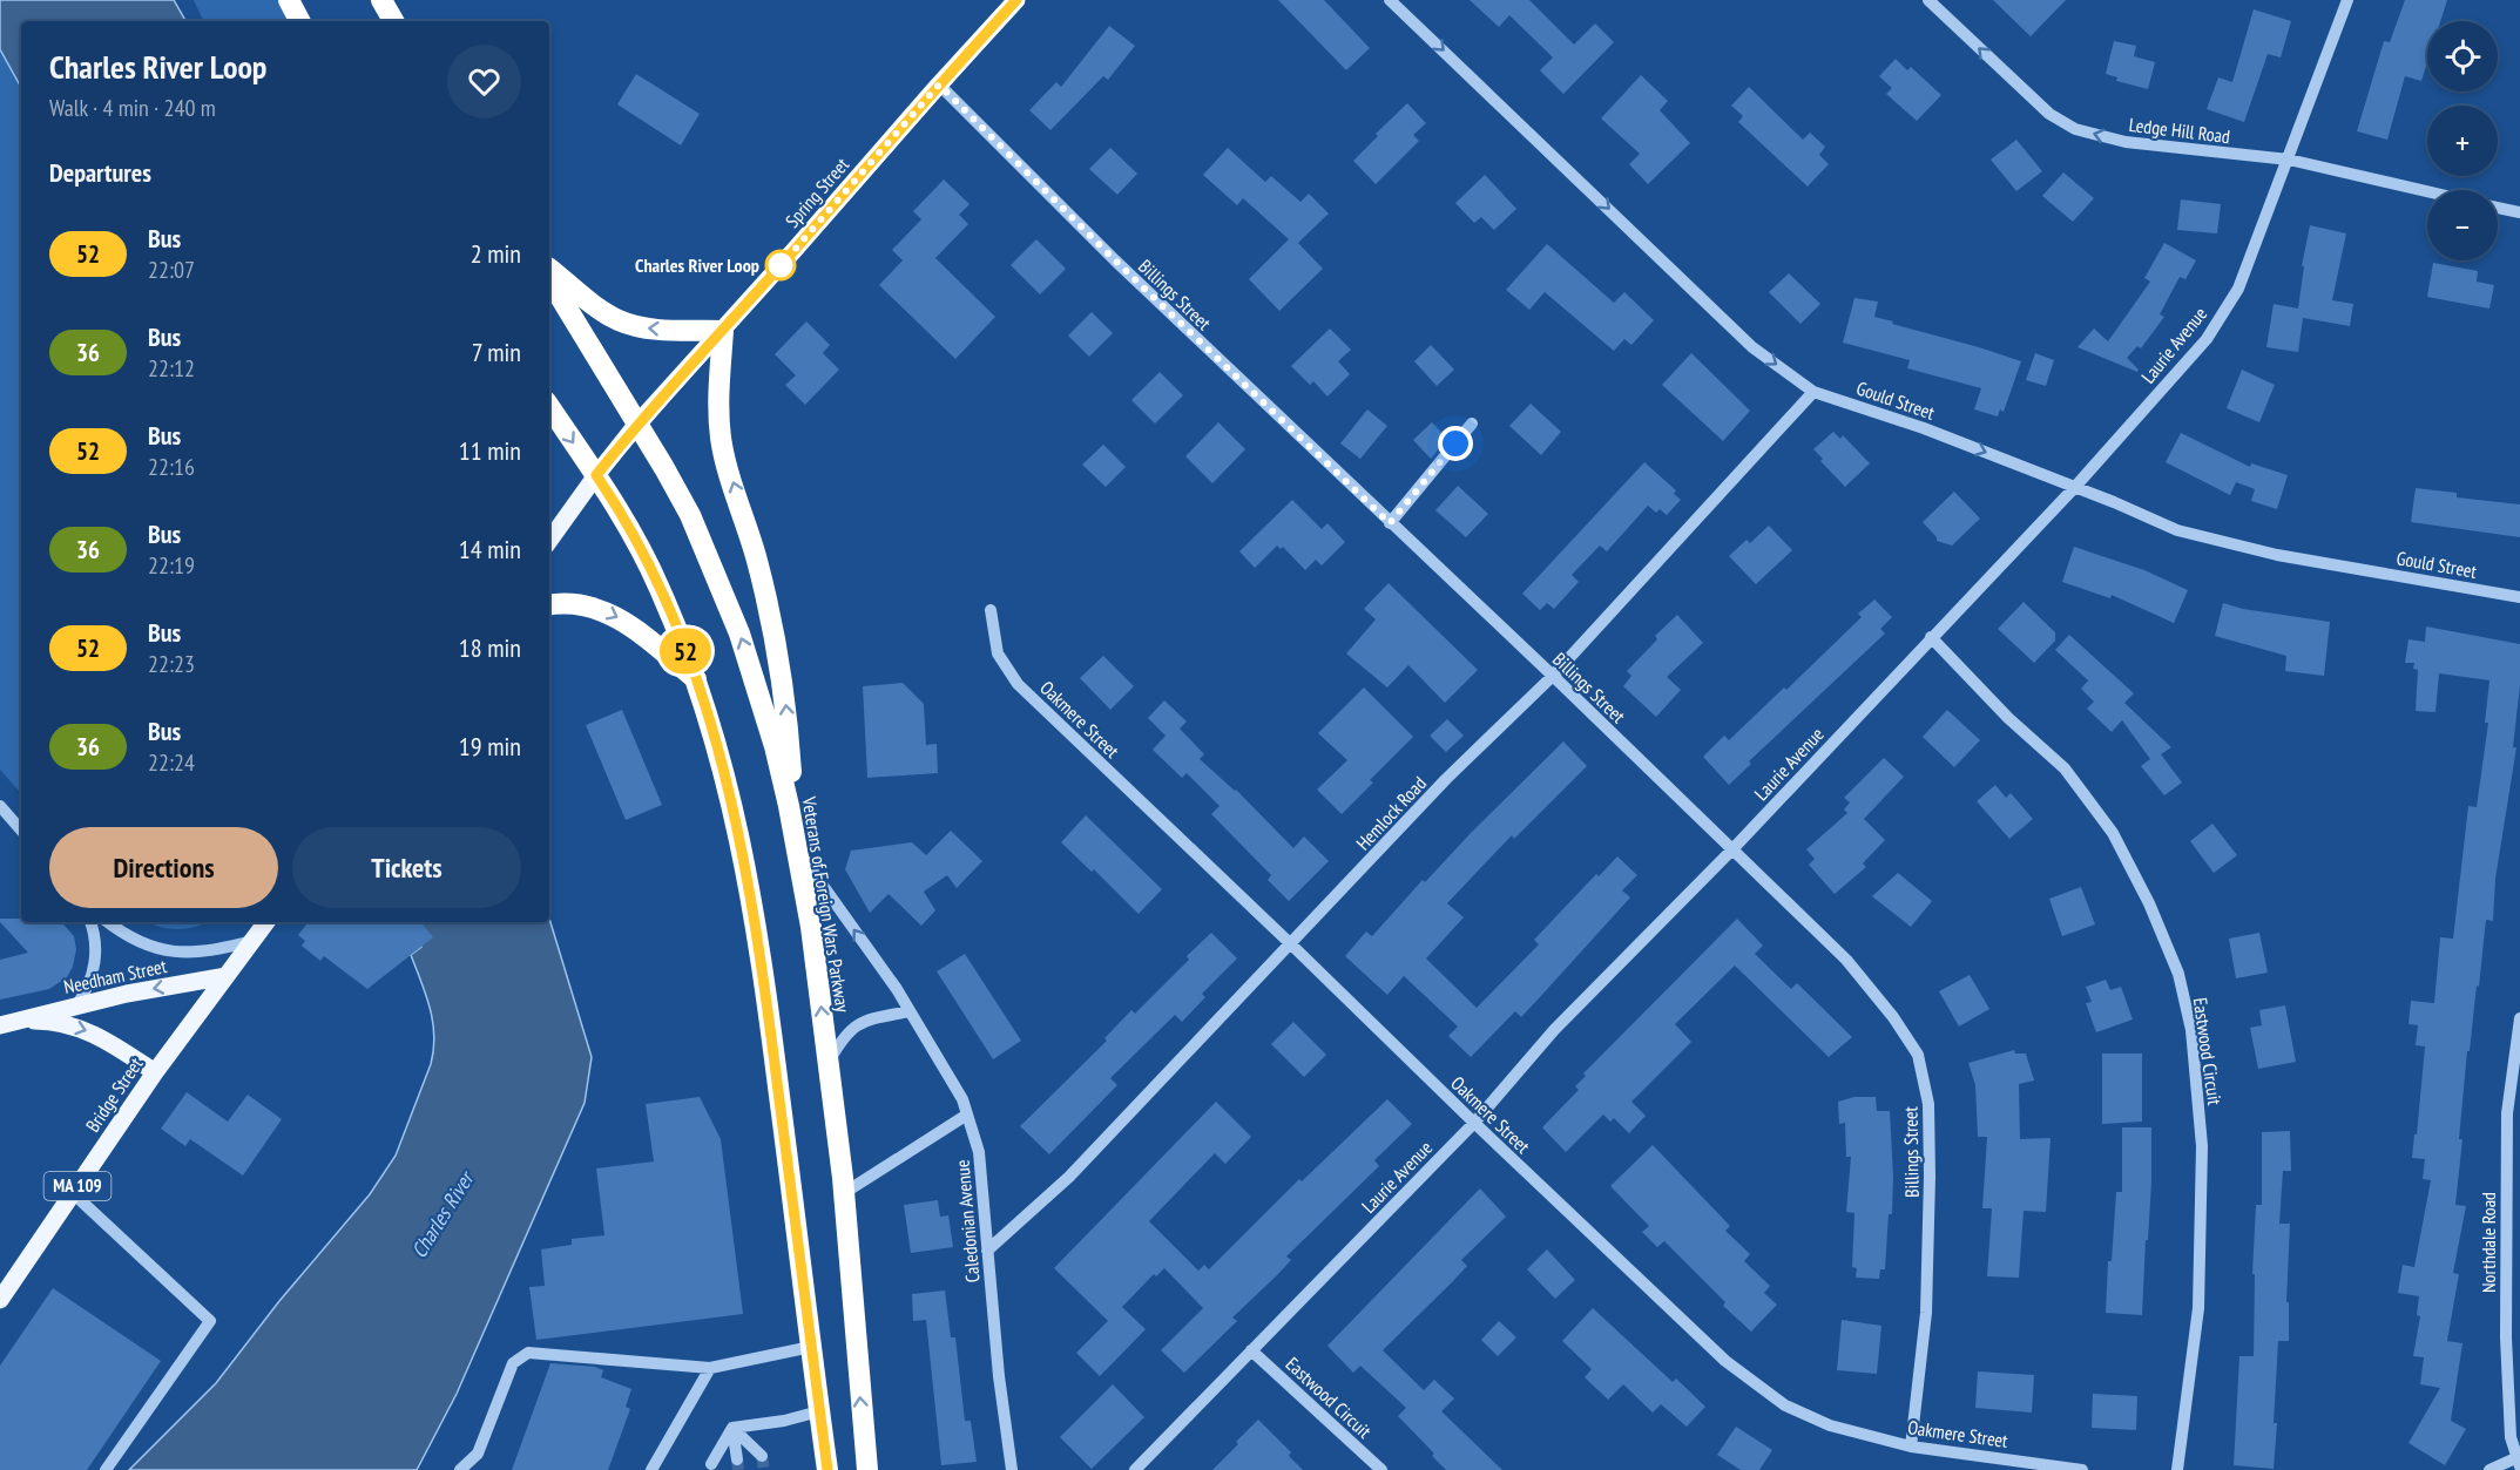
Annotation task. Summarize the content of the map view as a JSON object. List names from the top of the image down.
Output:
{
  "streets": {
    "highway": ["Veterans of Foreign Wars Parkway"],
    "main road": [
      "Spring Street",
      "Needham Street",
      "Bridge Street",
      "MA 109"
    ],
    "street": [
      "Ledge Hill Road",
      "Billings Street",
      "Laurie Avenue",
      "Gould Street",
      "Oakmere Street",
      "Hemlock Road",
      "Eastwood Circuit",
      "Caledonian Avenue",
      "Northdale Road"
    ]
  },
  "crossings": [
    ["Ledge Hill Road", "Laurie Avenue"],
    ["Spring Street", "Billings Street"],
    ["Spring Street", "Veterans of Foreign Wars Parkway"],
    ["Billings Street", "Laurie Avenue"],
    ["Billings Street", "Oakmere Street"],
    ["Billings Street", "Hemlock Road"],
    ["Laurie Avenue", "Gould Street"],
    ["Laurie Avenue", "Oakmere Street"],
    ["Laurie Avenue", "Eastwood Circuit"],
    ["Gould Street", "Hemlock Road"],
    ["Oakmere Street", "Hemlock Road"],
    ["Hemlock Road", "Caledonian Avenue"],
    ["Veterans of Foreign Wars Parkway", "Caledonian Avenue"],
    ["Needham Street", "Bridge Street"]
  ],
  "one_way": ["Ledge Hill Road", "Gould Street"],
  "water": ["Charles River"],
  "places": ["Charles River Loop"],
  "lines": ["bus line 52"],
  "page": {
    "on_map": "52",
    "map_buttons": ["+", "−"],
    "heading": [
      ["Charles River Loop", "Walk · 4 min · 240 m"],
      "Departures"
    ],
    "list": [
      {
        "mark": "52",
        "name": "Bus",
        "note": "22:07",
        "value": "2 min"
      },
      {
        "mark": "36",
        "name": "Bus",
        "note": "22:12",
        "value": "7 min"
      },
      {
        "mark": "52",
        "name": "Bus",
        "note": "22:16",
        "value": "11 min"
      },
      {
        "mark": "36",
        "name": "Bus",
        "note": "22:19",
        "value": "14 min"
      },
      {
        "mark": "52",
        "name": "Bus",
        "note": "22:23",
        "value": "18 min"
      },
      {
        "mark": "36",
        "name": "Bus",
        "note": "22:24",
        "value": "19 min"
      }
    ],
    "buttons": ["Directions", "Tickets"]
  }
}
